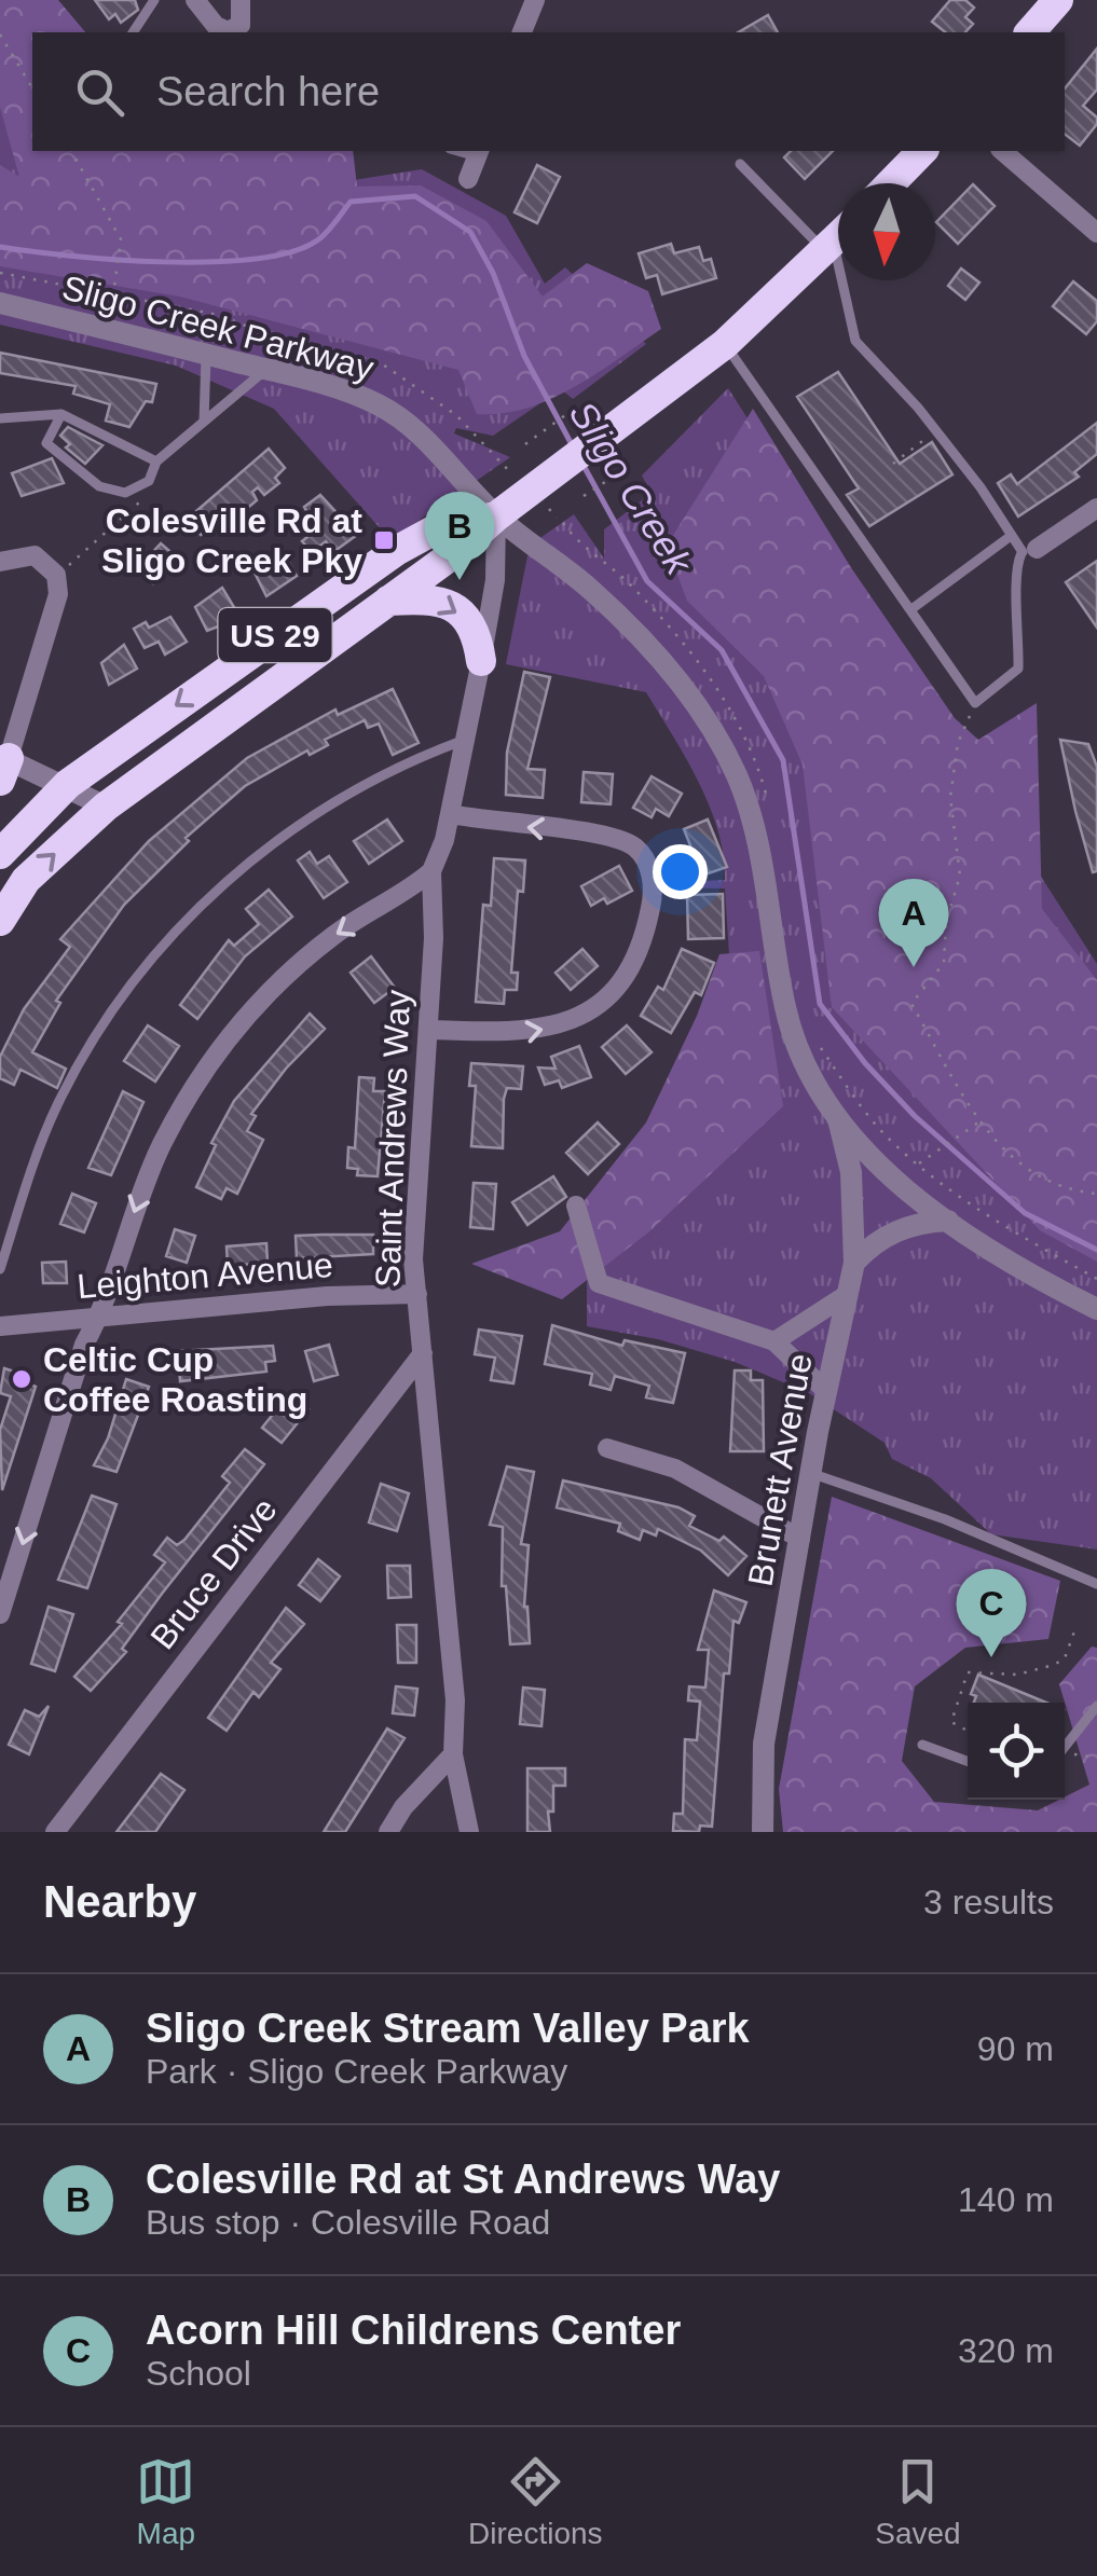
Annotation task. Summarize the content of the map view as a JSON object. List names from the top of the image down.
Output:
{
  "streets": {
    "highway": ["US 29"],
    "street": [
      "Sligo Creek Parkway",
      "Saint Andrews Way",
      "Leighton Avenue",
      "Brunett Avenue",
      "Bruce Drive"
    ]
  },
  "crossings": [
    ["Sligo Creek Parkway", "US 29"],
    ["Sligo Creek Parkway", "Saint Andrews Way"],
    ["Sligo Creek Parkway", "Brunett Avenue"],
    ["US 29", "Saint Andrews Way"],
    ["Saint Andrews Way", "Leighton Avenue"],
    ["Saint Andrews Way", "Bruce Drive"]
  ],
  "water": ["Sligo Creek"],
  "places": {
    "transit": ["Colesville Rd at Sligo Creek Pky"],
    "other": ["Celtic Cup Coffee Roasting"]
  },
  "north": "bottom",
  "page": {
    "search": "Search here",
    "pins": ["B", "A", "C"],
    "heading": ["Nearby", "3 results"],
    "list": [
      {
        "mark": "A",
        "name": "Sligo Creek Stream Valley Park",
        "note": "Park · Sligo Creek Parkway",
        "value": "90 m"
      },
      {
        "mark": "B",
        "name": "Colesville Rd at St Andrews Way",
        "note": "Bus stop · Colesville Road",
        "value": "140 m"
      },
      {
        "mark": "C",
        "name": "Acorn Hill Childrens Center",
        "note": "School",
        "value": "320 m"
      }
    ],
    "nav": ["Map", "Directions", "Saved"]
  }
}
